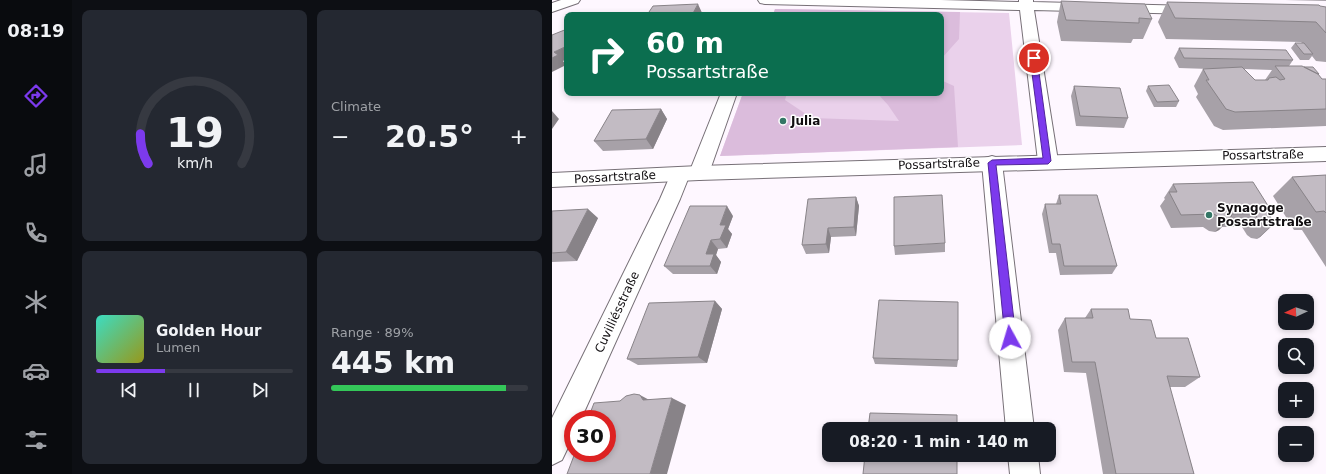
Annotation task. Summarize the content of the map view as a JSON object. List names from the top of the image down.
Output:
{
  "streets": {
    "street": ["Possartstraße", "Cuvilliésstraße"]
  },
  "crossings": [
    ["Possartstraße", "Cuvilliésstraße"]
  ],
  "places": ["Julia", "Synagoge Possartstraße"],
  "north": "left",
  "page": {
    "tabs": "08:19",
    "tile": [
      "Climate",
      ["Range · 89%", "445 km"]
    ],
    "turn": ["60 m", "Possartstraße"],
    "heat": ["−", "20.5°", "+"],
    "map_buttons": ["+", "−"],
    "song": ["Golden Hour", "Lumen"],
    "limit": "30",
    "trip": "08:20 · 1 min · 140 m",
    "gauge": ["19", "km/h"]
  }
}
